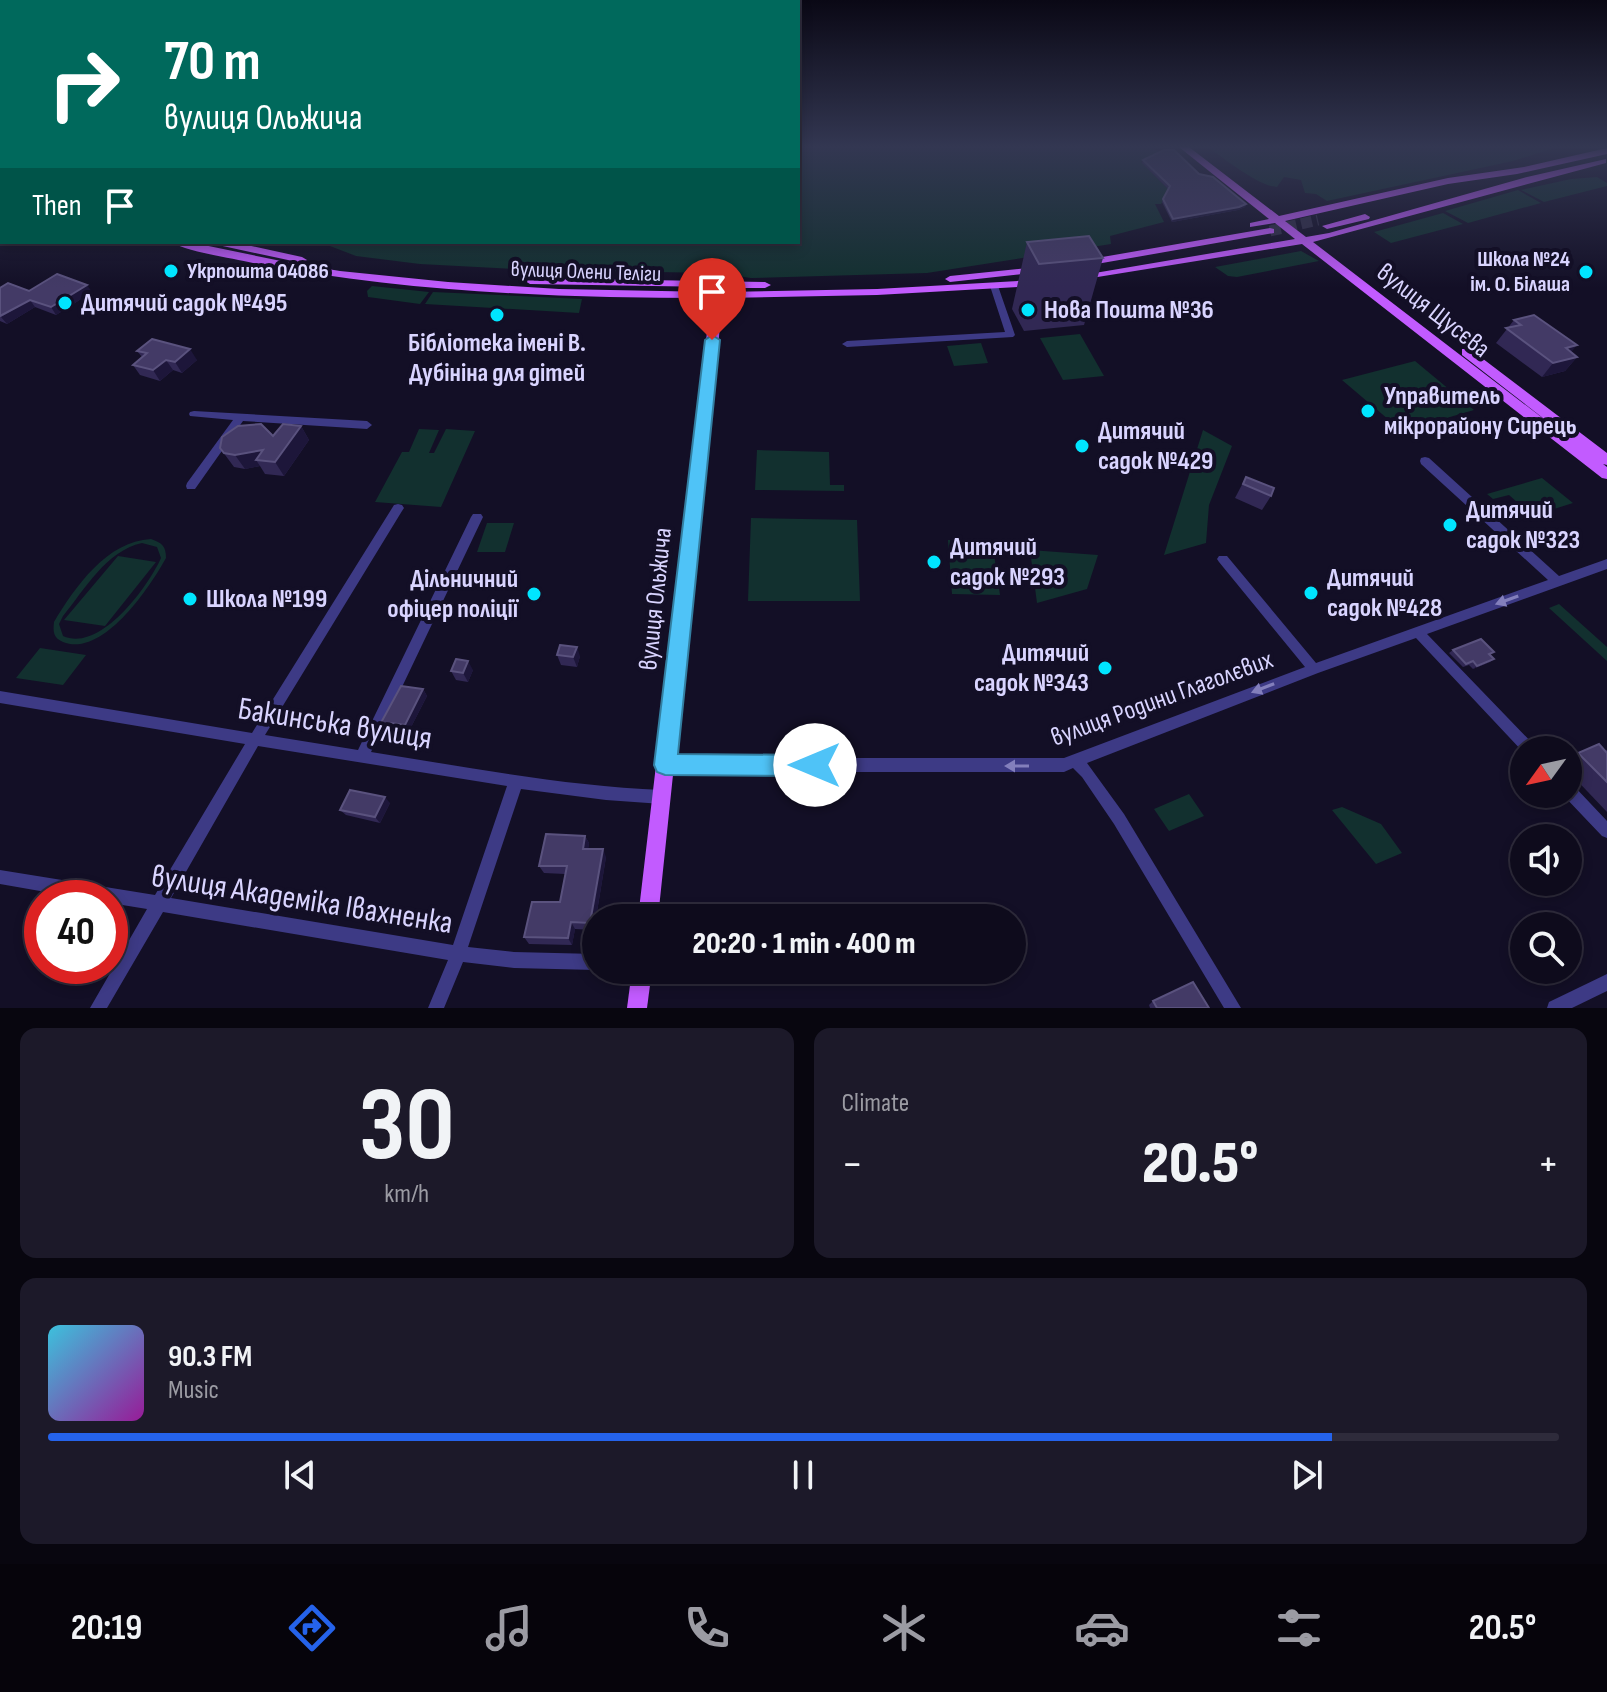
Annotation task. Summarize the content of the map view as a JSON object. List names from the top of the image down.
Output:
{
  "streets": {
    "main road": ["вулиця Олени Теліги", "вулиця Щусєва", "вулиця Ольжича"],
    "street": ["вулиця Родини Глаголєвих", "Бакинська вулиця", "вулиця Академіка Івахненка"]
  },
  "crossings": [
    ["вулиця Олени Теліги", "вулиця Ольжича"],
    ["вулиця Ольжича", "вулиця Родини Глаголєвих"],
    ["вулиця Ольжича", "Бакинська вулиця"]
  ],
  "one_way": ["вулиця Родини Глаголєвих"],
  "places": [
    "Укрпошта 04086",
    "Школа №24 ім. О. Білаша",
    "Дитячий садок №495",
    "Нова Пошта №36",
    "Бібліотека імені В. Дубініна для дітей",
    "Управитель мікрорайону Сирець",
    "Дитячий садок №429",
    "Дитячий садок №323",
    "Дитячий садок №293",
    "Дитячий садок №428",
    "Дільничний офіцер поліції",
    "Школа №199",
    "Дитячий садок №343"
  ],
  "north": "bottom left",
  "page": {
    "turn": ["70 m", "вулиця Ольжича"],
    "then": "Then",
    "limit": "40",
    "trip": "20:20 · 1 min · 400 m",
    "tile": [
      ["30", "km/h"],
      "Climate"
    ],
    "heat": ["−", "20.5°", "+"],
    "song": ["90.3 FM", "Music"],
    "tabs": ["20:19", "20.5°"]
  }
}
